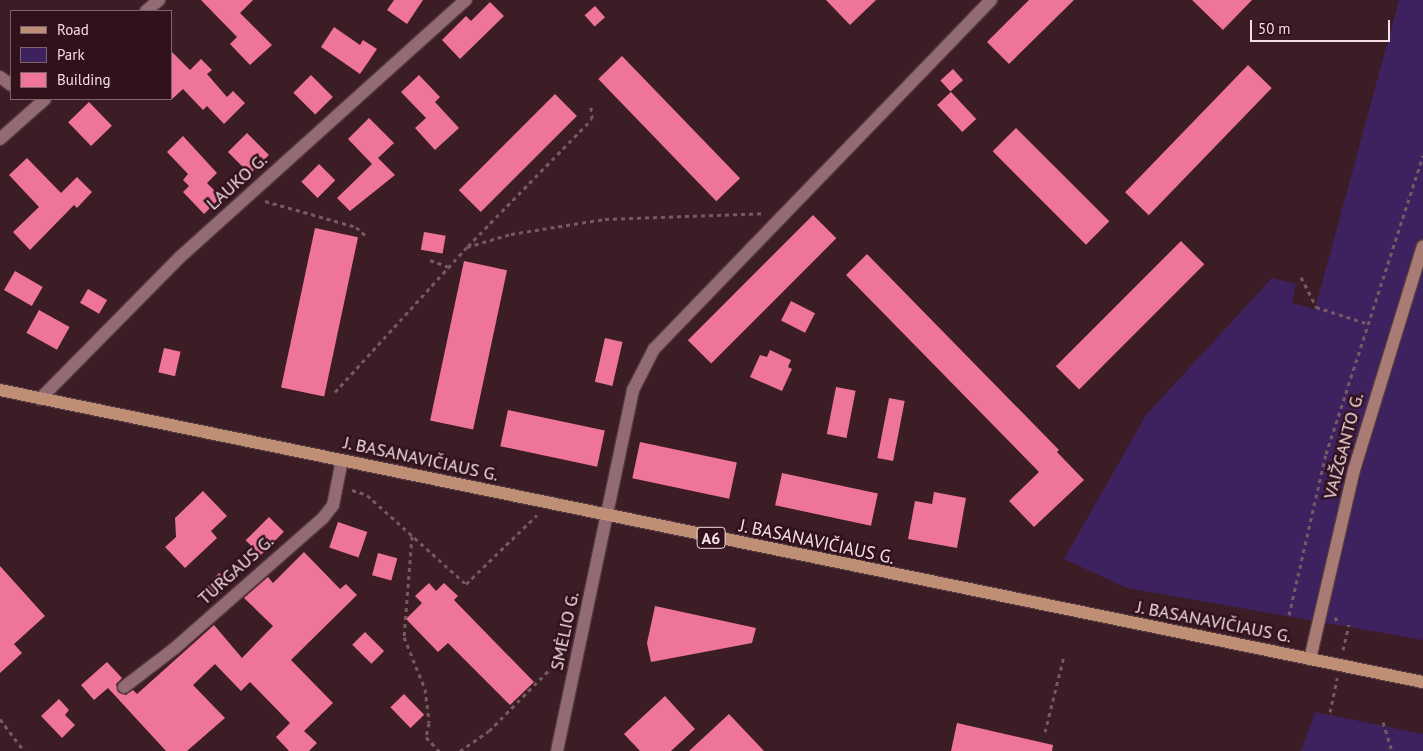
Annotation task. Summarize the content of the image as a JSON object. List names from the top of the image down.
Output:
{
  "streets": {
    "main road": ["VAIŽGANTO G.", "J. BASANAVIČIAUS G.", "A6"],
    "street": ["LAUKO G.", "TURGAUS G.", "SMĖLIO G."]
  },
  "crossings": [
    ["LAUKO G.", "J. BASANAVIČIAUS G."],
    ["VAIŽGANTO G.", "J. BASANAVIČIAUS G."],
    ["J. BASANAVIČIAUS G.", "TURGAUS G."],
    ["J. BASANAVIČIAUS G.", "SMĖLIO G."]
  ],
  "legend": ["Road", "Park", "Building"],
  "scale_bar": "50 m"
}
